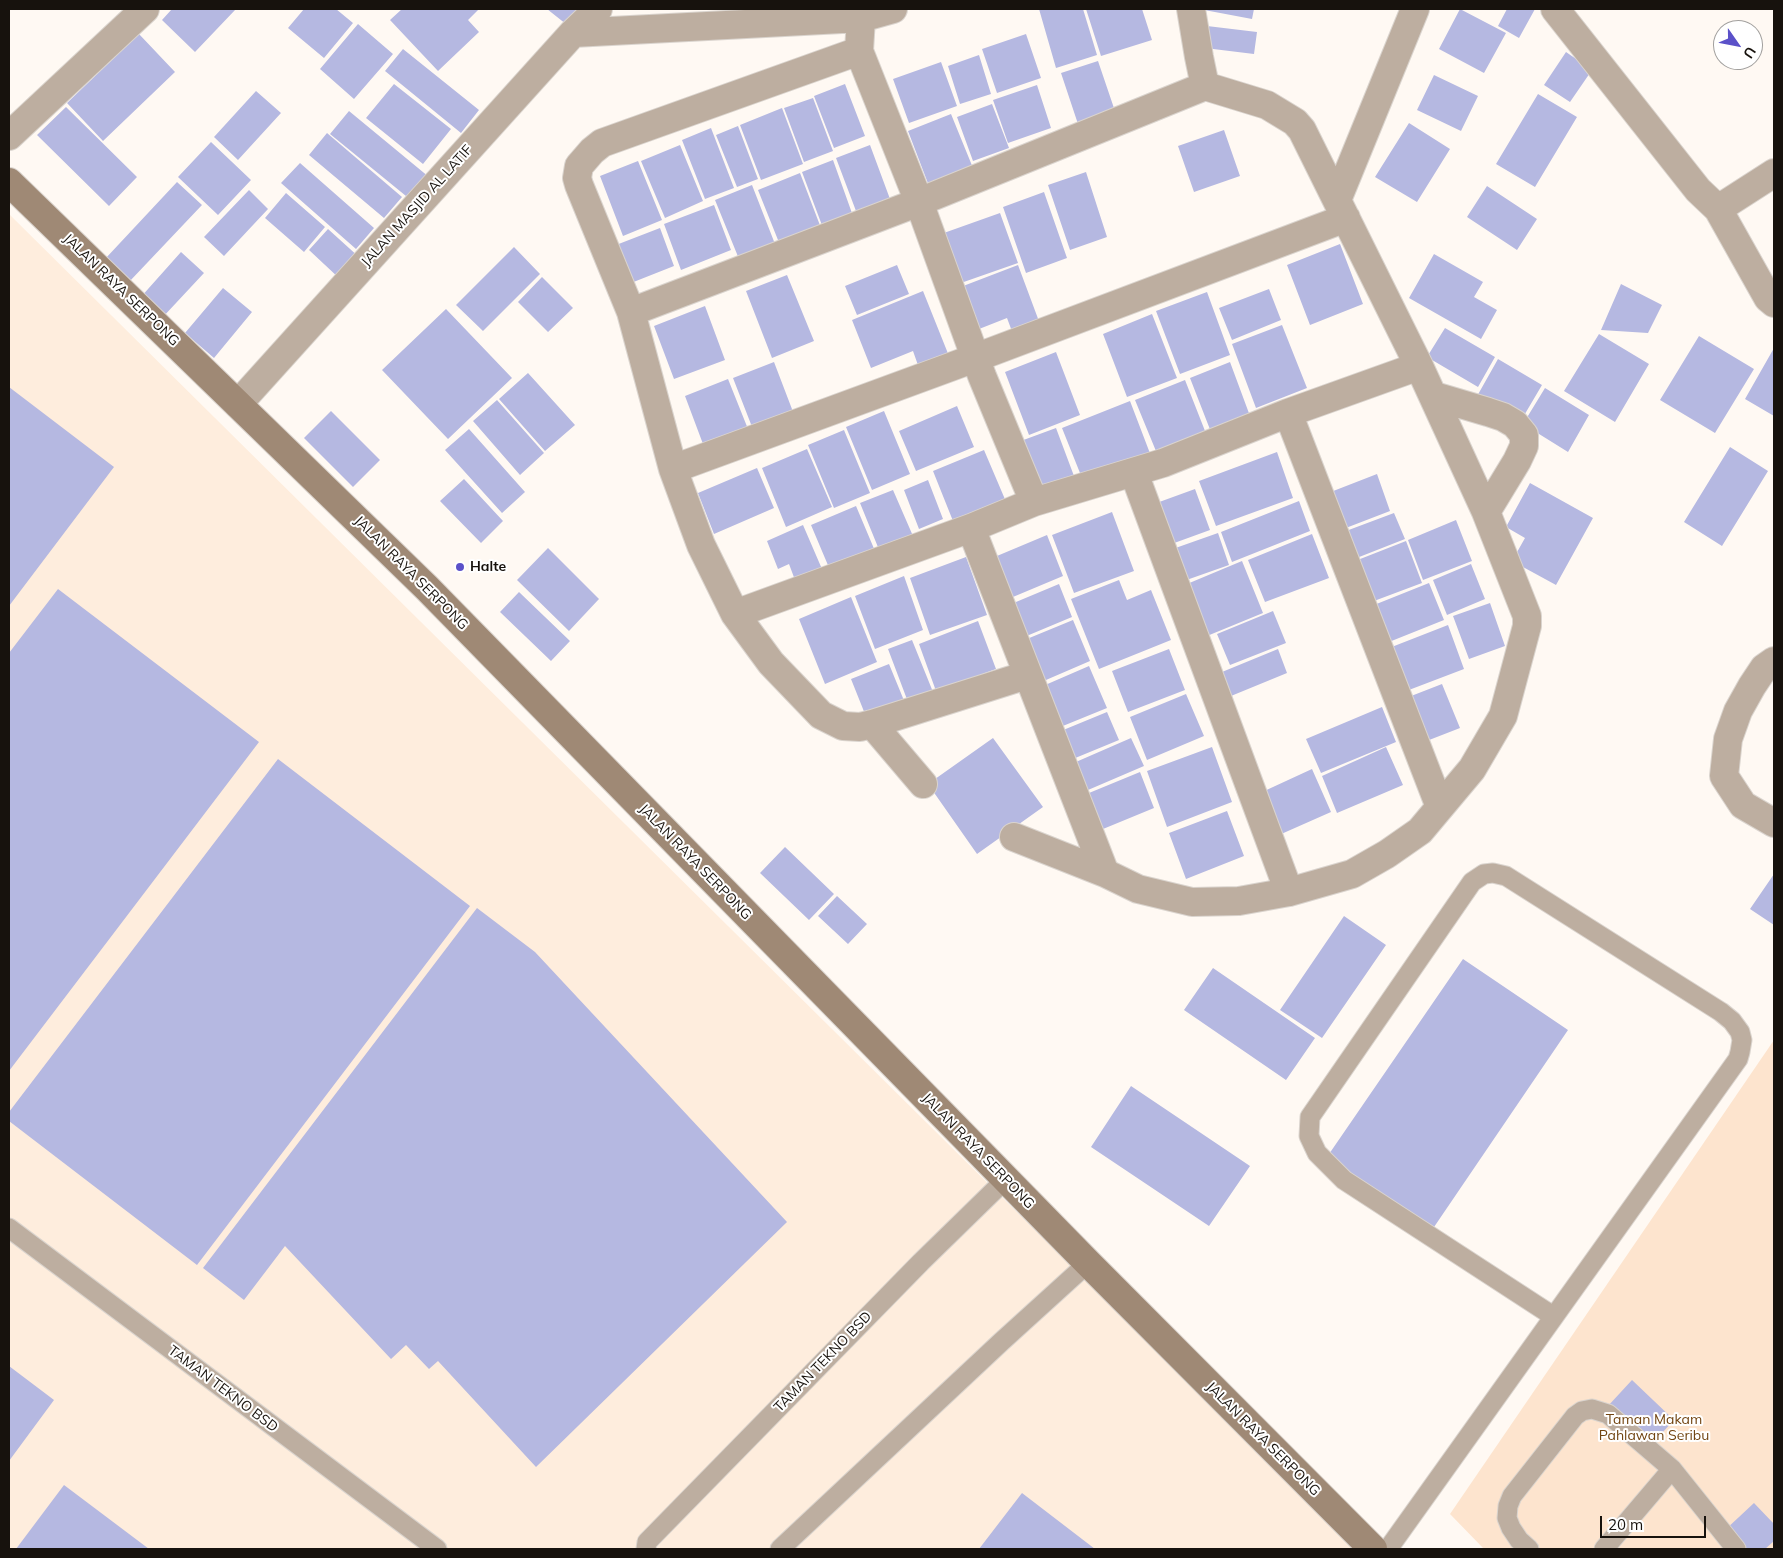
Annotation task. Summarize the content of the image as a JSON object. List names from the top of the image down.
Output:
{
  "streets": {
    "main road": ["JALAN RAYA SERPONG"],
    "street": ["JALAN MASJID AL LATIF"],
    "lane": ["TAMAN TEKNO BSD"]
  },
  "crossings": [
    ["JALAN MASJID AL LATIF", "JALAN RAYA SERPONG"],
    ["JALAN RAYA SERPONG", "TAMAN TEKNO BSD"]
  ],
  "parks": ["Taman Makam Pahlawan Seribu"],
  "places": ["Halte"],
  "scale_bar": "20 m",
  "north": "bottom right"
}
